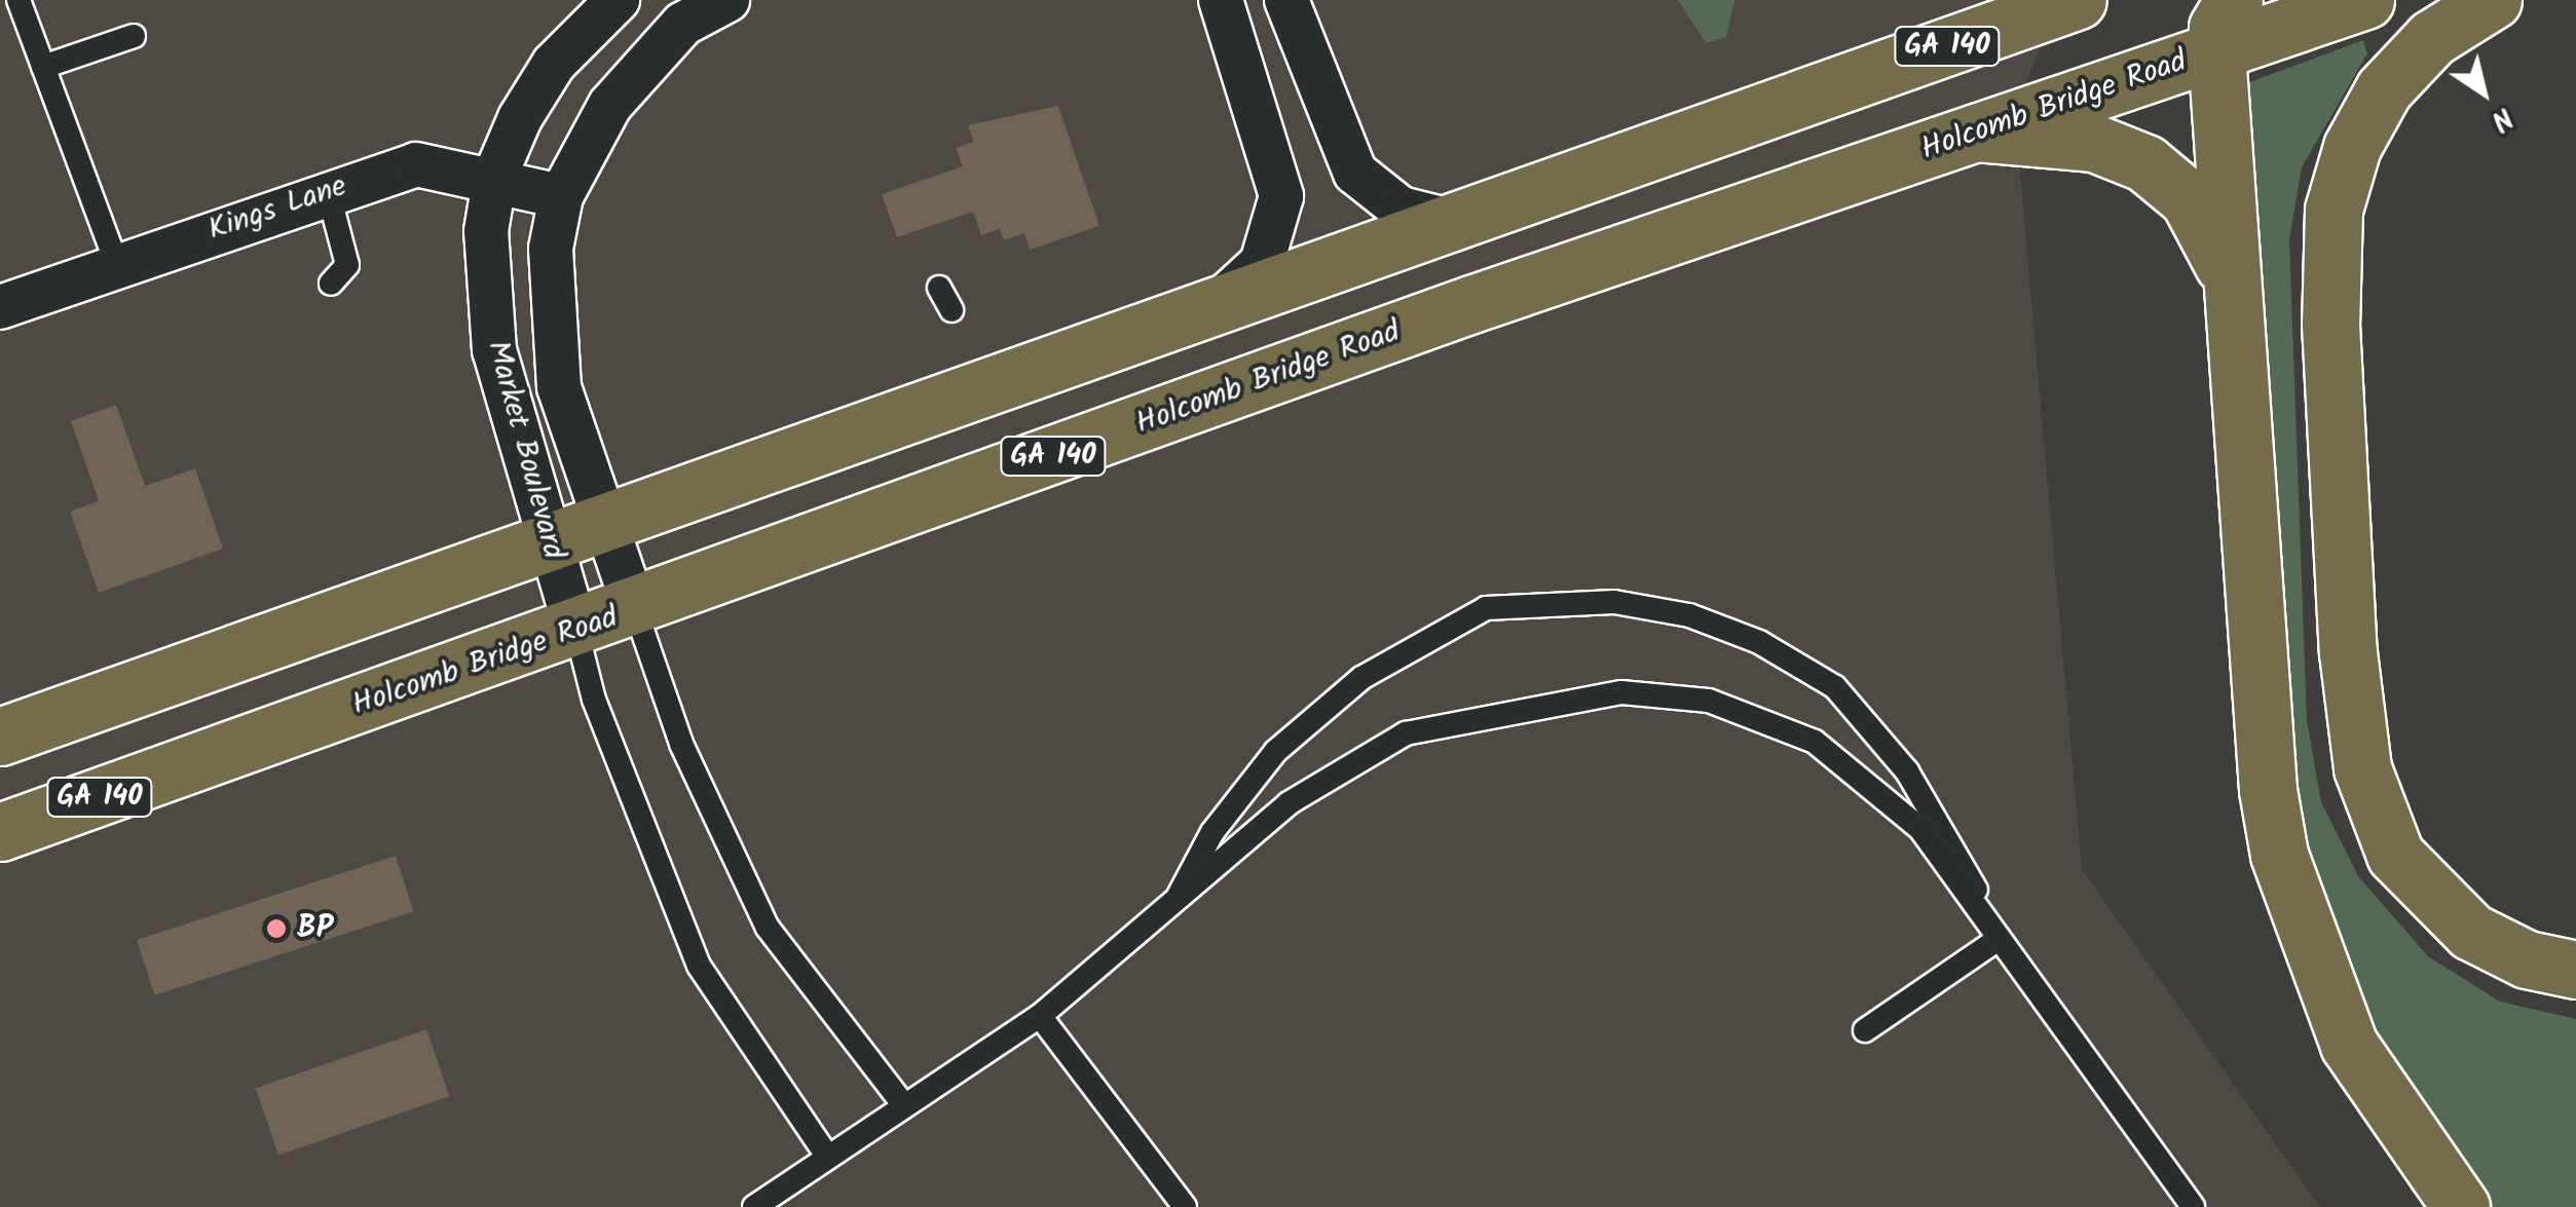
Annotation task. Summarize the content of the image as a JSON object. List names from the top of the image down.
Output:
{
  "streets": {
    "main road": ["GA 140", "Holcomb Bridge Road"],
    "street": ["Kings Lane", "Market Boulevard"]
  },
  "crossings": [
    ["GA 140", "Market Boulevard"],
    ["Holcomb Bridge Road", "Market Boulevard"],
    ["Kings Lane", "Market Boulevard"]
  ],
  "places": ["BP"],
  "north": "bottom right"
}
